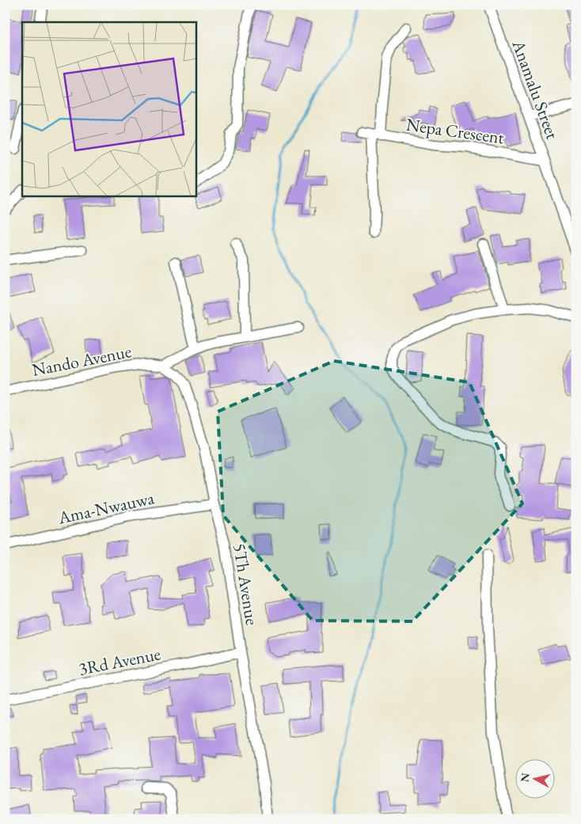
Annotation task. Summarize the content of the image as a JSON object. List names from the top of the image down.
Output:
{
  "streets": {
    "street": [
      "Anamalu Street",
      "Nepa Crescent",
      "Nando Avenue",
      "Ama-Nwauwa",
      "5Th Avenue",
      "3Rd Avenue"
    ]
  },
  "crossings": [
    ["Anamalu Street", "Nepa Crescent"],
    ["Nando Avenue", "5Th Avenue"],
    ["Ama-Nwauwa", "5Th Avenue"],
    ["5Th Avenue", "3Rd Avenue"]
  ],
  "north": "left"
}
